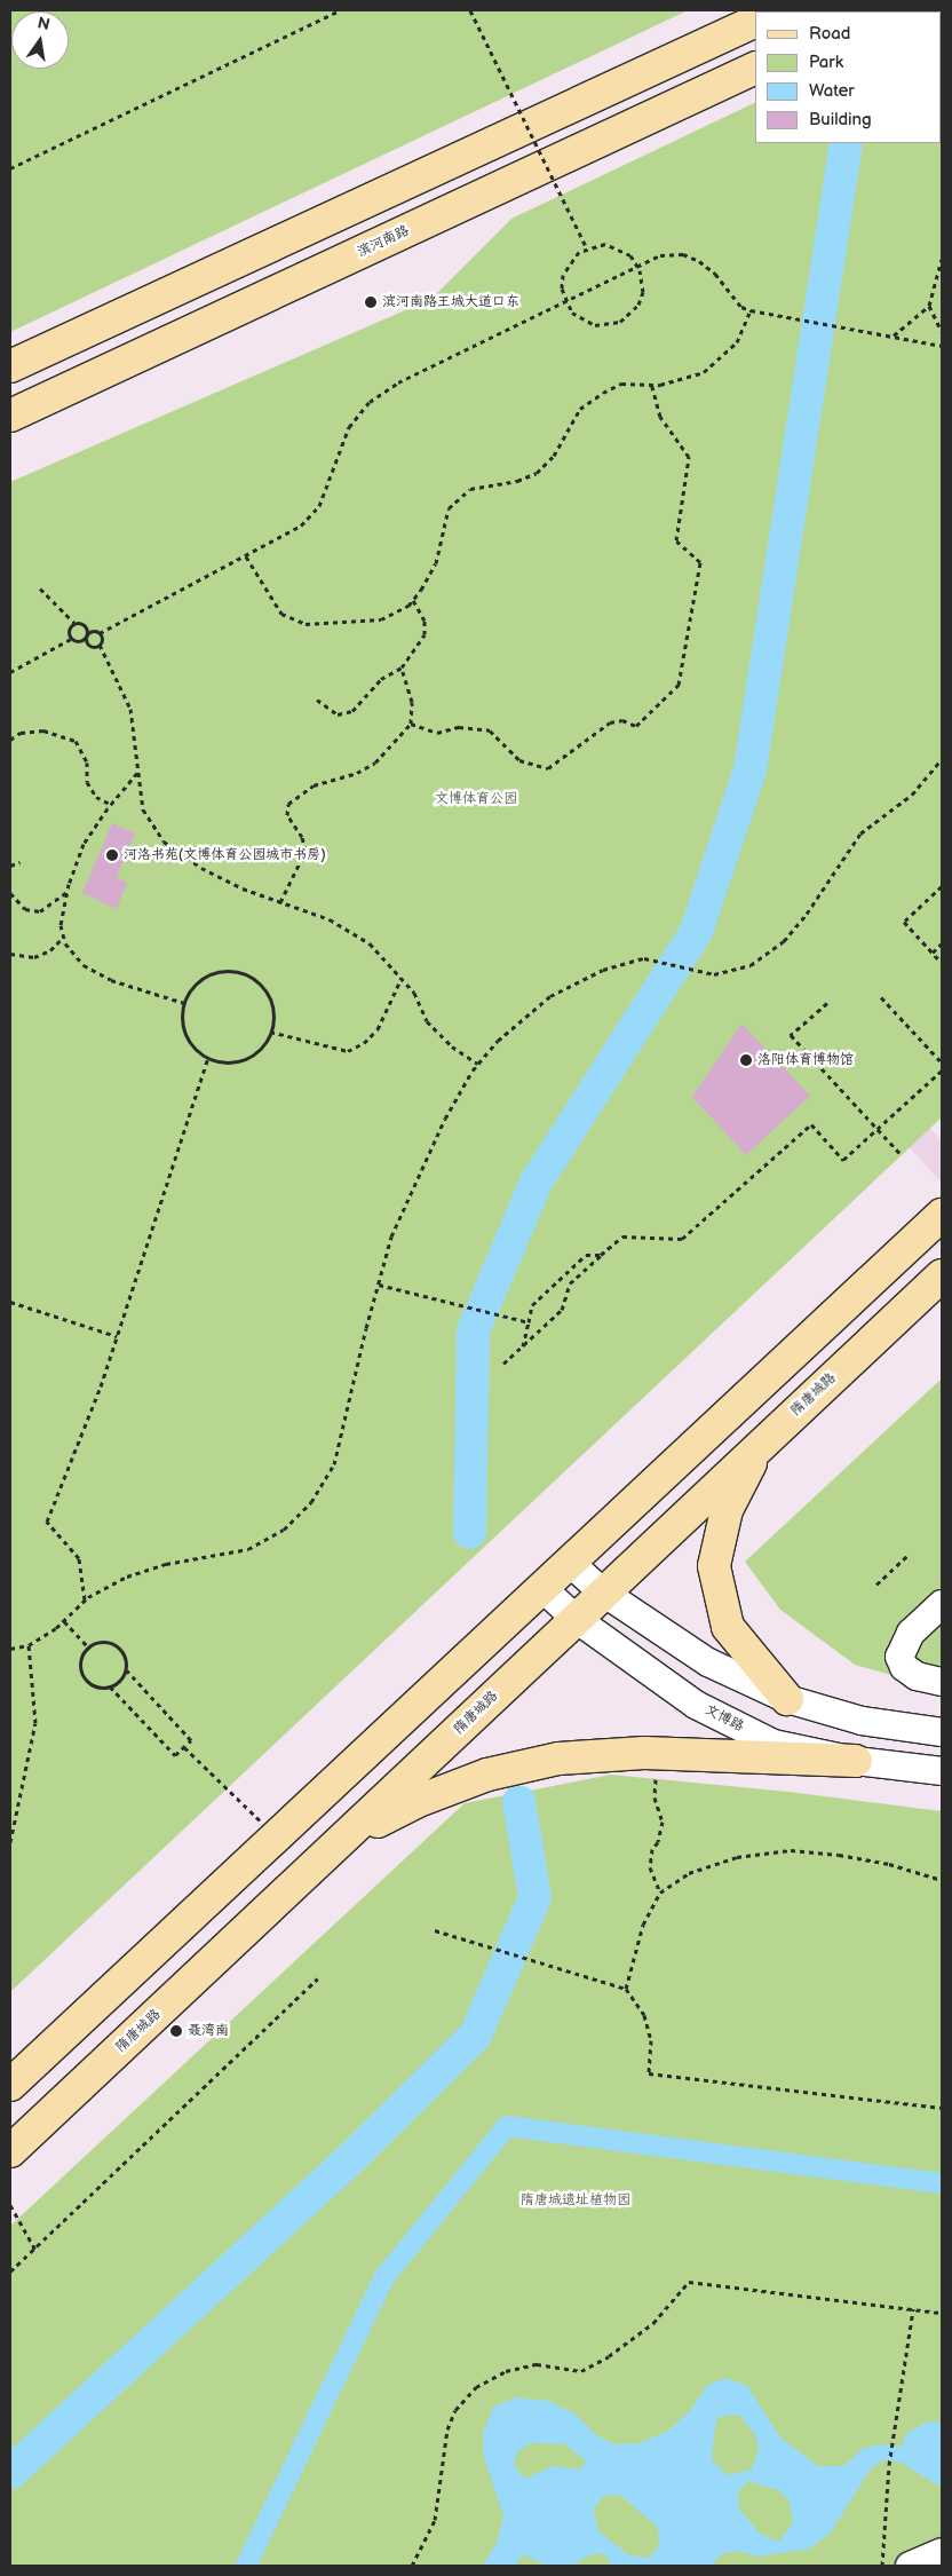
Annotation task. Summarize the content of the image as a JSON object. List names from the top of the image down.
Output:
{
  "streets": {
    "main road": ["滨河南路", "隋唐城路"],
    "street": ["文博路"]
  },
  "crossings": [
    ["隋唐城路", "文博路"]
  ],
  "parks": ["文博体育公园", "隋唐城遗址植物园"],
  "places": [
    "滨河南路王城大道口东",
    "河洛书苑(文博体育公园城市书房)",
    "洛阳体育博物馆",
    "聂湾南"
  ],
  "legend": [
    "Road",
    "Park",
    "Water",
    "Building"
  ],
  "north": "top"
}
